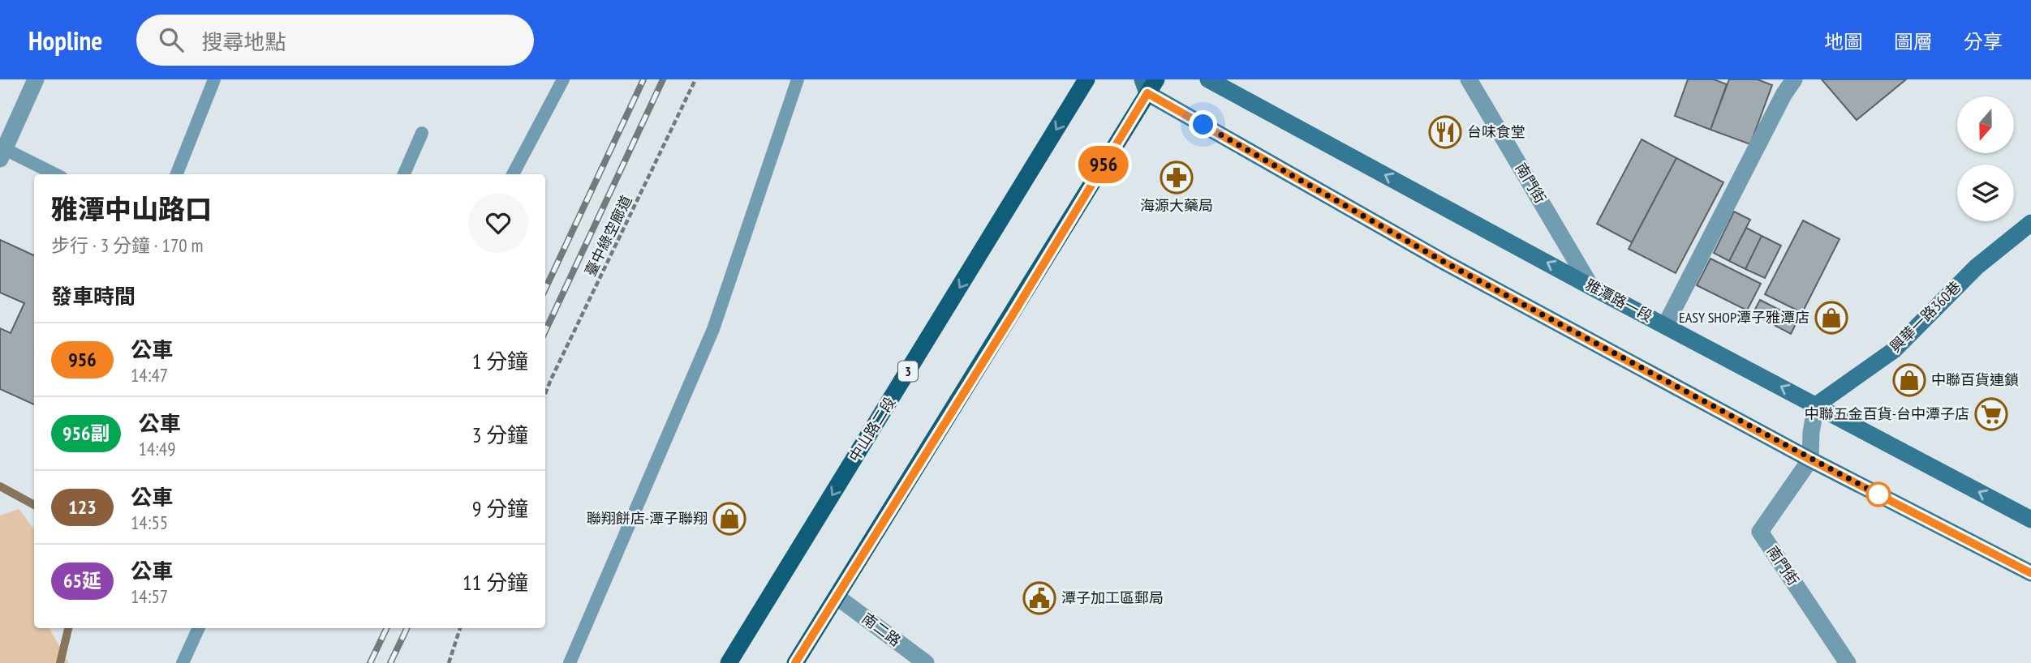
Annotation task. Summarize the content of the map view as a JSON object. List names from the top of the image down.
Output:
{
  "streets": {
    "main road": ["3", "中山路二段"],
    "street": [
      "南門街",
      "雅潭路一段",
      "興華一路360巷",
      "南二路"
    ],
    "path": ["臺中綠空廊道"]
  },
  "crossings": [
    ["南門街", "雅潭路一段"],
    ["雅潭路一段", "興華一路360巷"]
  ],
  "places": {
    "restaurant": ["台味食堂"],
    "pharmacy": ["海源大藥局"],
    "shop": ["EASY SHOP潭子雅潭店", "中聯百貨連鎖", "聯翔餅店-潭子聯翔"],
    "supermarket": ["中聯五金百貨-台中潭子店"],
    "public building": ["潭子加工區郵局"]
  },
  "lines": ["bus line 956"],
  "north": "bottom",
  "page": {
    "header": "Hopline",
    "search": "搜尋地點",
    "nav": ["地圖", "圖層", "分享"],
    "on_map": "956",
    "heading": [
      ["雅潭中山路口", "步行 · 3 分鐘 · 170 m"],
      "發車時間"
    ],
    "list": [
      {
        "mark": "956",
        "name": "公車",
        "note": "14:47",
        "value": "1 分鐘"
      },
      {
        "mark": "956副",
        "name": "公車",
        "note": "14:49",
        "value": "3 分鐘"
      },
      {
        "mark": "123",
        "name": "公車",
        "note": "14:55",
        "value": "9 分鐘"
      },
      {
        "mark": "65延",
        "name": "公車",
        "note": "14:57",
        "value": "11 分鐘"
      }
    ]
  }
}
